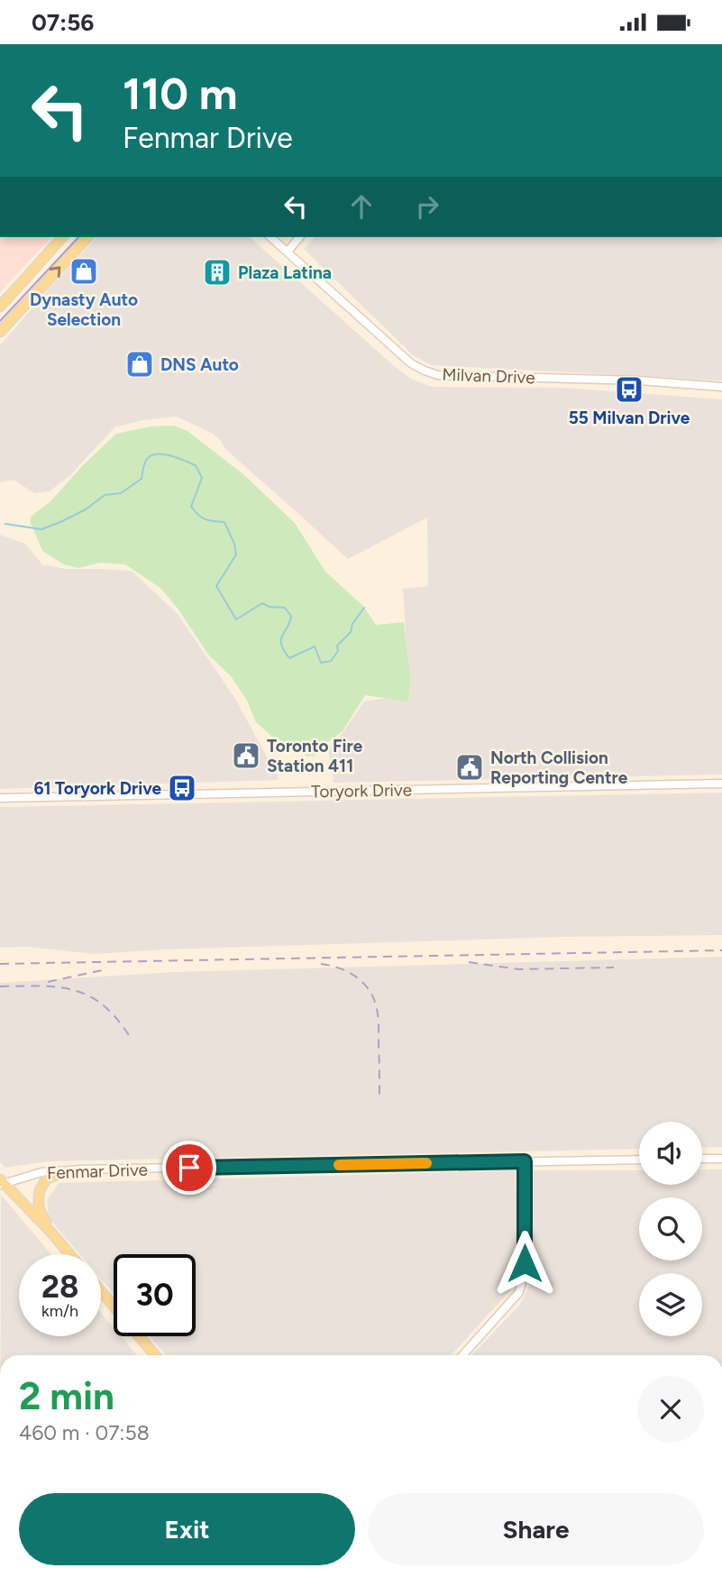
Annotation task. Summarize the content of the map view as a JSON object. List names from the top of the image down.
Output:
{
  "streets": {
    "street": ["Milvan Drive", "Toryork Drive", "Fenmar Drive"]
  },
  "places": {
    "shop": ["Dynasty Auto Selection", "DNS Auto"],
    "building": ["Plaza Latina"],
    "bus stop": ["55 Milvan Drive", "61 Toryork Drive"],
    "public building": ["Toronto Fire Station 411", "North Collision Reporting Centre"]
  },
  "page": {
    "status": "07:56",
    "turn": ["110 m", "Fenmar Drive"],
    "speed": "28 km/h",
    "limit": "30",
    "heading": ["2 min", "460 m · 07:58"],
    "buttons": ["Exit", "Share"]
  }
}
